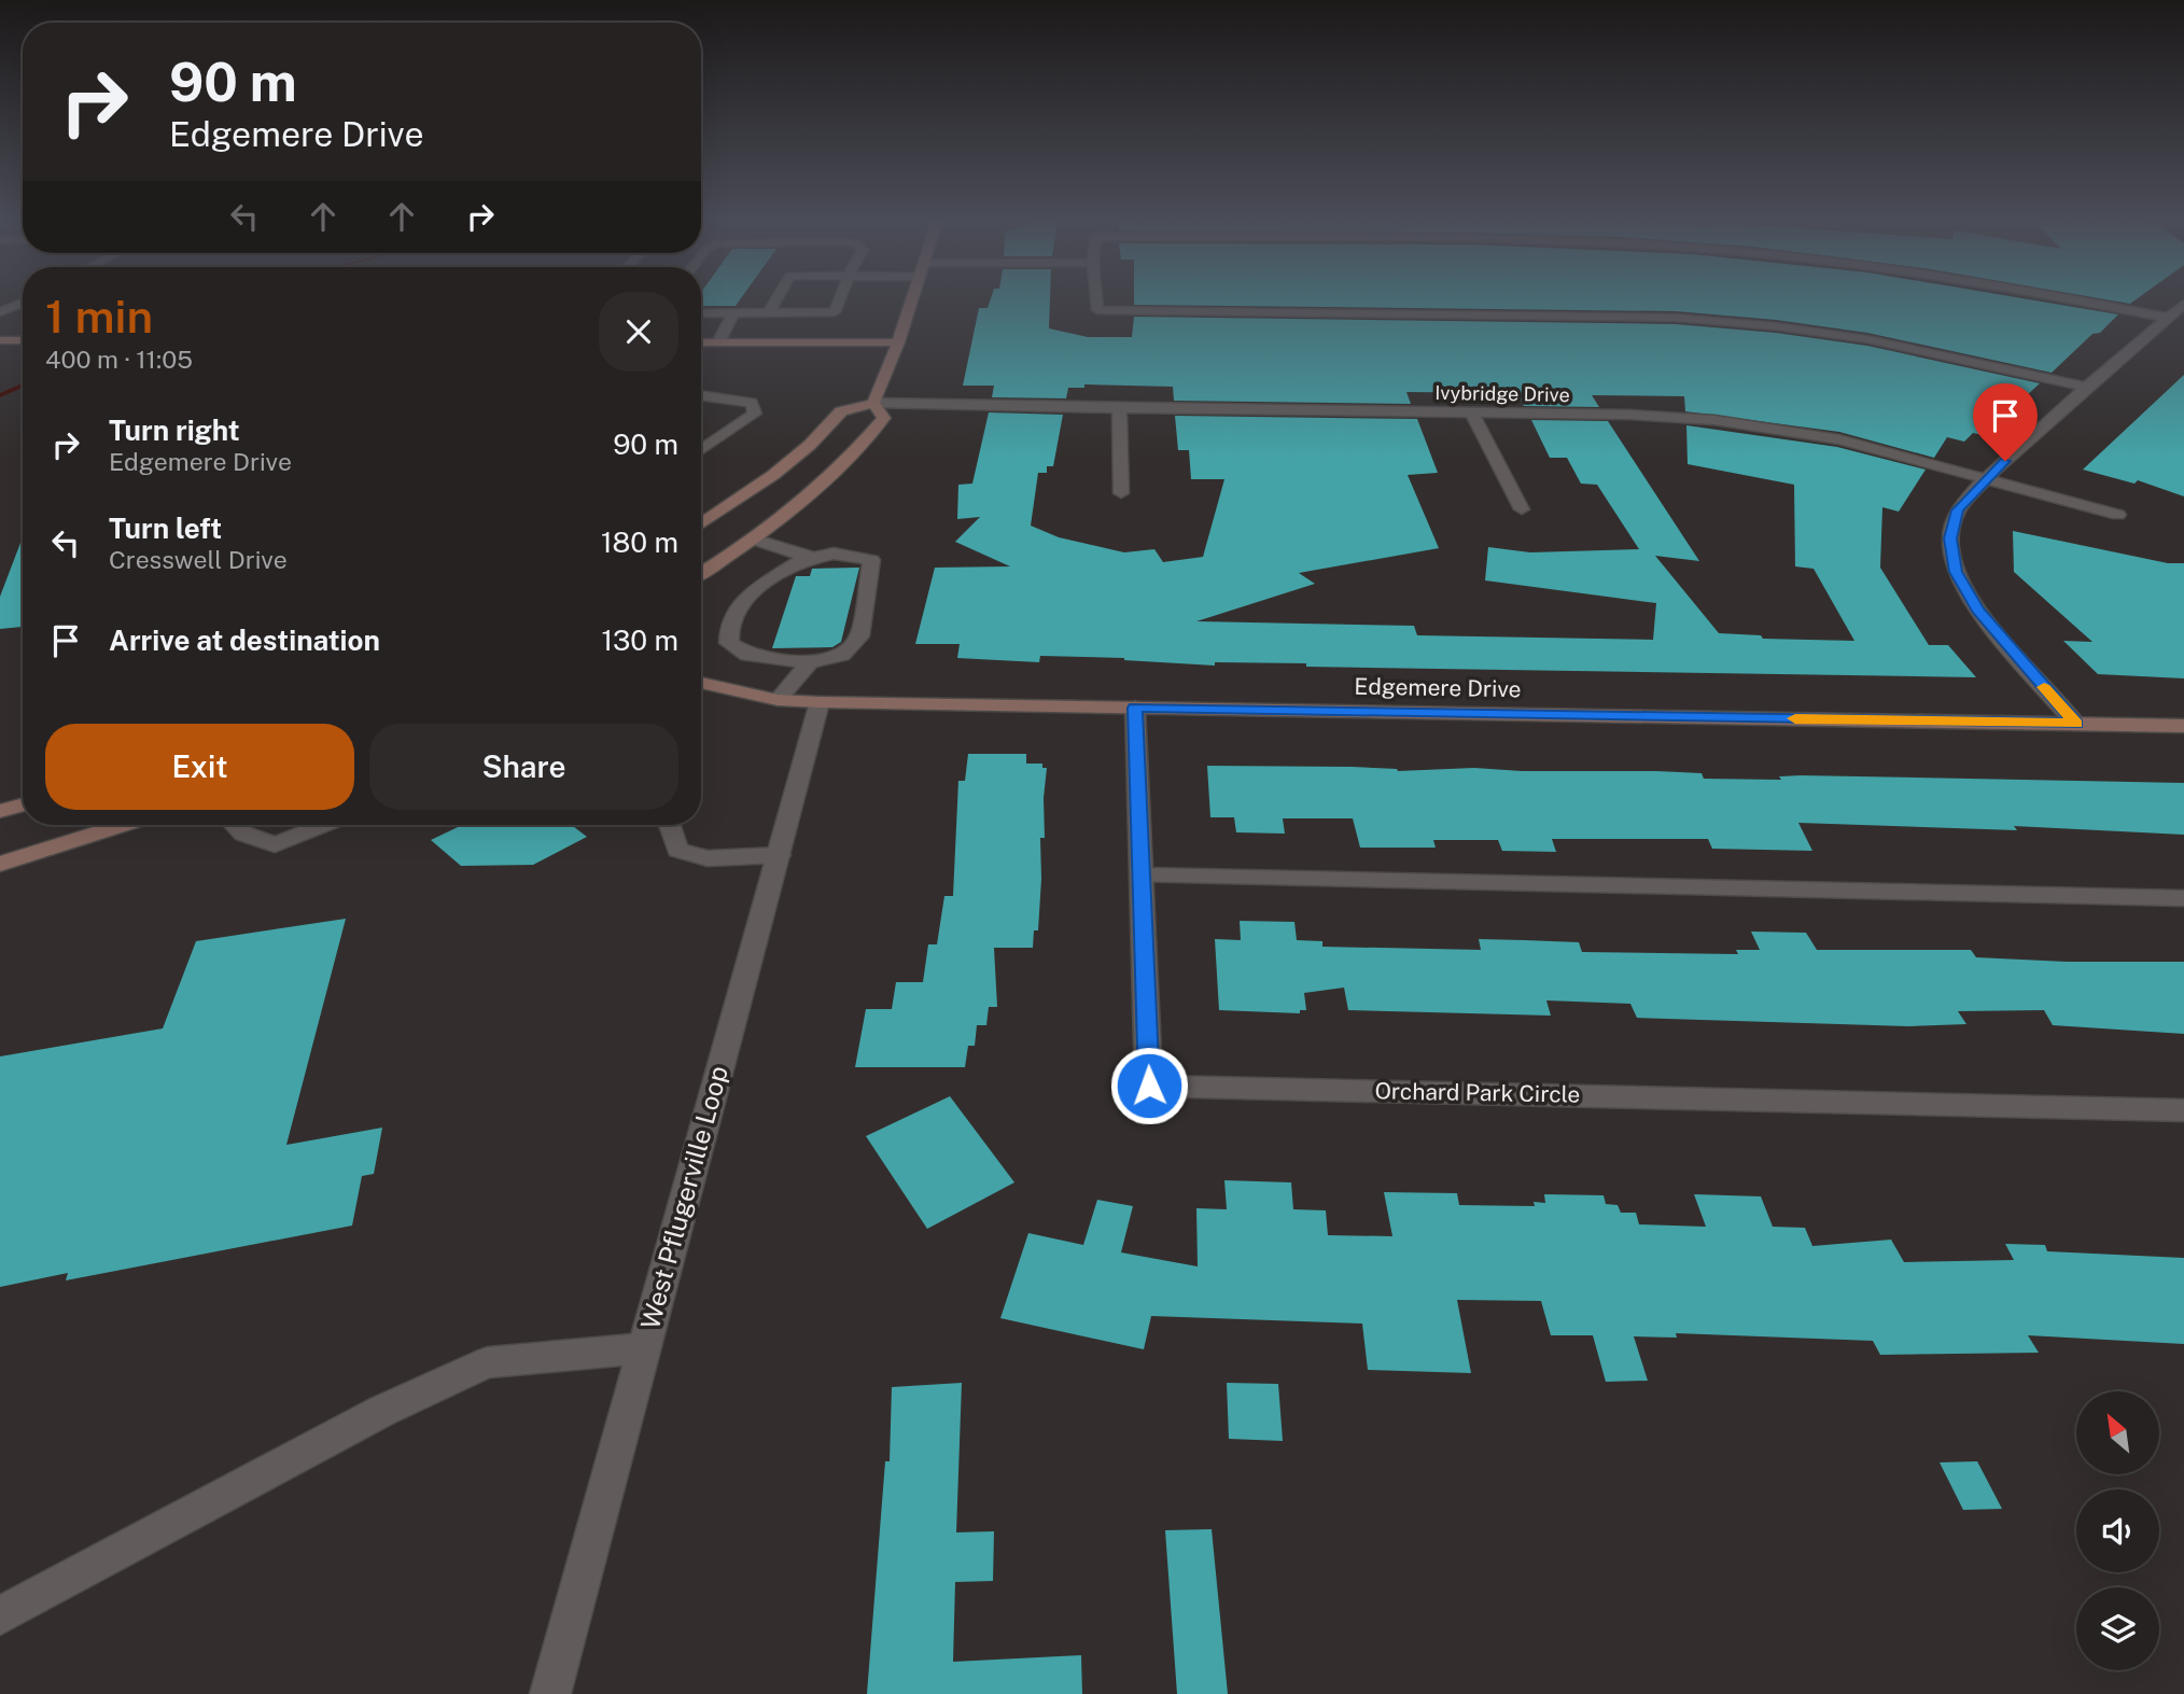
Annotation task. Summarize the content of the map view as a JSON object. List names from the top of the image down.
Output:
{
  "streets": {
    "main road": ["Edgemere Drive"],
    "street": ["Ivybridge Drive", "Orchard Park Circle", "West Pflugerville Loop"]
  },
  "crossings": [
    ["Edgemere Drive", "Orchard Park Circle"],
    ["Edgemere Drive", "West Pflugerville Loop"]
  ],
  "north": "top left",
  "page": {
    "turn": ["90 m", "Edgemere Drive"],
    "heading": ["1 min", "400 m · 11:05"],
    "list": [
      {
        "name": "Turn right",
        "note": "Edgemere Drive",
        "value": "90 m"
      },
      {
        "name": "Turn left",
        "note": "Cresswell Drive",
        "value": "180 m"
      },
      {
        "name": "Arrive at destination",
        "value": "130 m"
      }
    ],
    "buttons": ["Exit", "Share"]
  }
}
